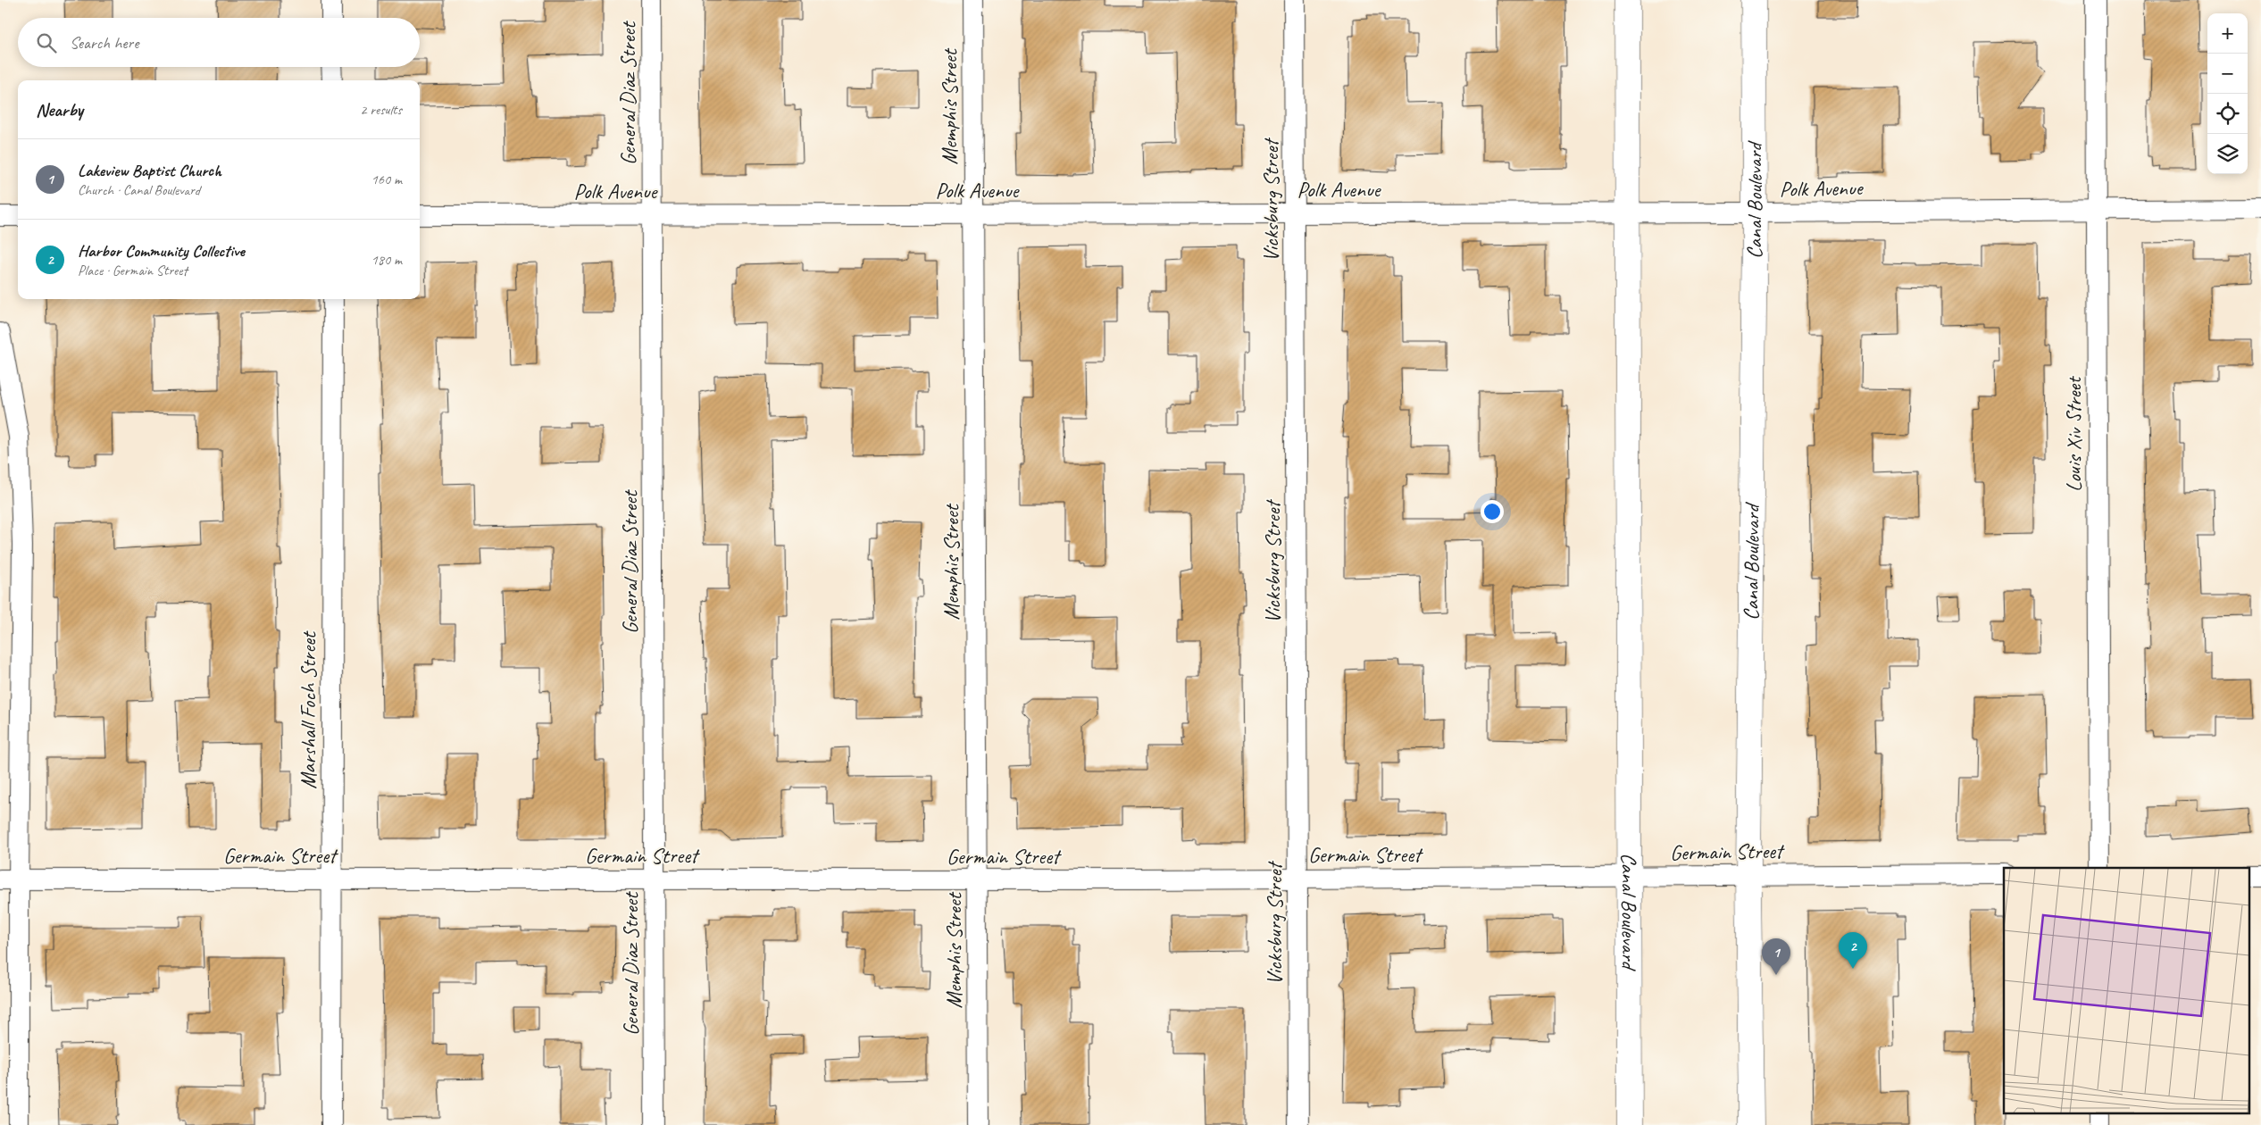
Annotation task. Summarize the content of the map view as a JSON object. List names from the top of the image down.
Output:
{
  "streets": {
    "main road": ["Canal Boulevard"],
    "street": [
      "General Diaz Street",
      "Memphis Street",
      "Polk Avenue",
      "Vicksburg Street",
      "Louis Xiv Street",
      "Marshall Foch Street",
      "Germain Street"
    ]
  },
  "crossings": [
    ["General Diaz Street", "Polk Avenue"],
    ["General Diaz Street", "Germain Street"],
    ["Memphis Street", "Polk Avenue"],
    ["Memphis Street", "Germain Street"],
    ["Polk Avenue", "Vicksburg Street"],
    ["Polk Avenue", "Canal Boulevard"],
    ["Polk Avenue", "Louis Xiv Street"],
    ["Vicksburg Street", "Germain Street"],
    ["Canal Boulevard", "Germain Street"],
    ["Marshall Foch Street", "Germain Street"]
  ],
  "page": {
    "map_buttons": ["+", "−"],
    "search": "Search here",
    "heading": ["Nearby", "2 results"],
    "list": [
      {
        "mark": "1",
        "name": "Lakeview Baptist Church",
        "note": "Church · Canal Boulevard",
        "value": "160 m"
      },
      {
        "mark": "2",
        "name": "Harbor Community Collective",
        "note": "Place · Germain Street",
        "value": "180 m"
      }
    ],
    "pins": ["2", "1"]
  }
}
